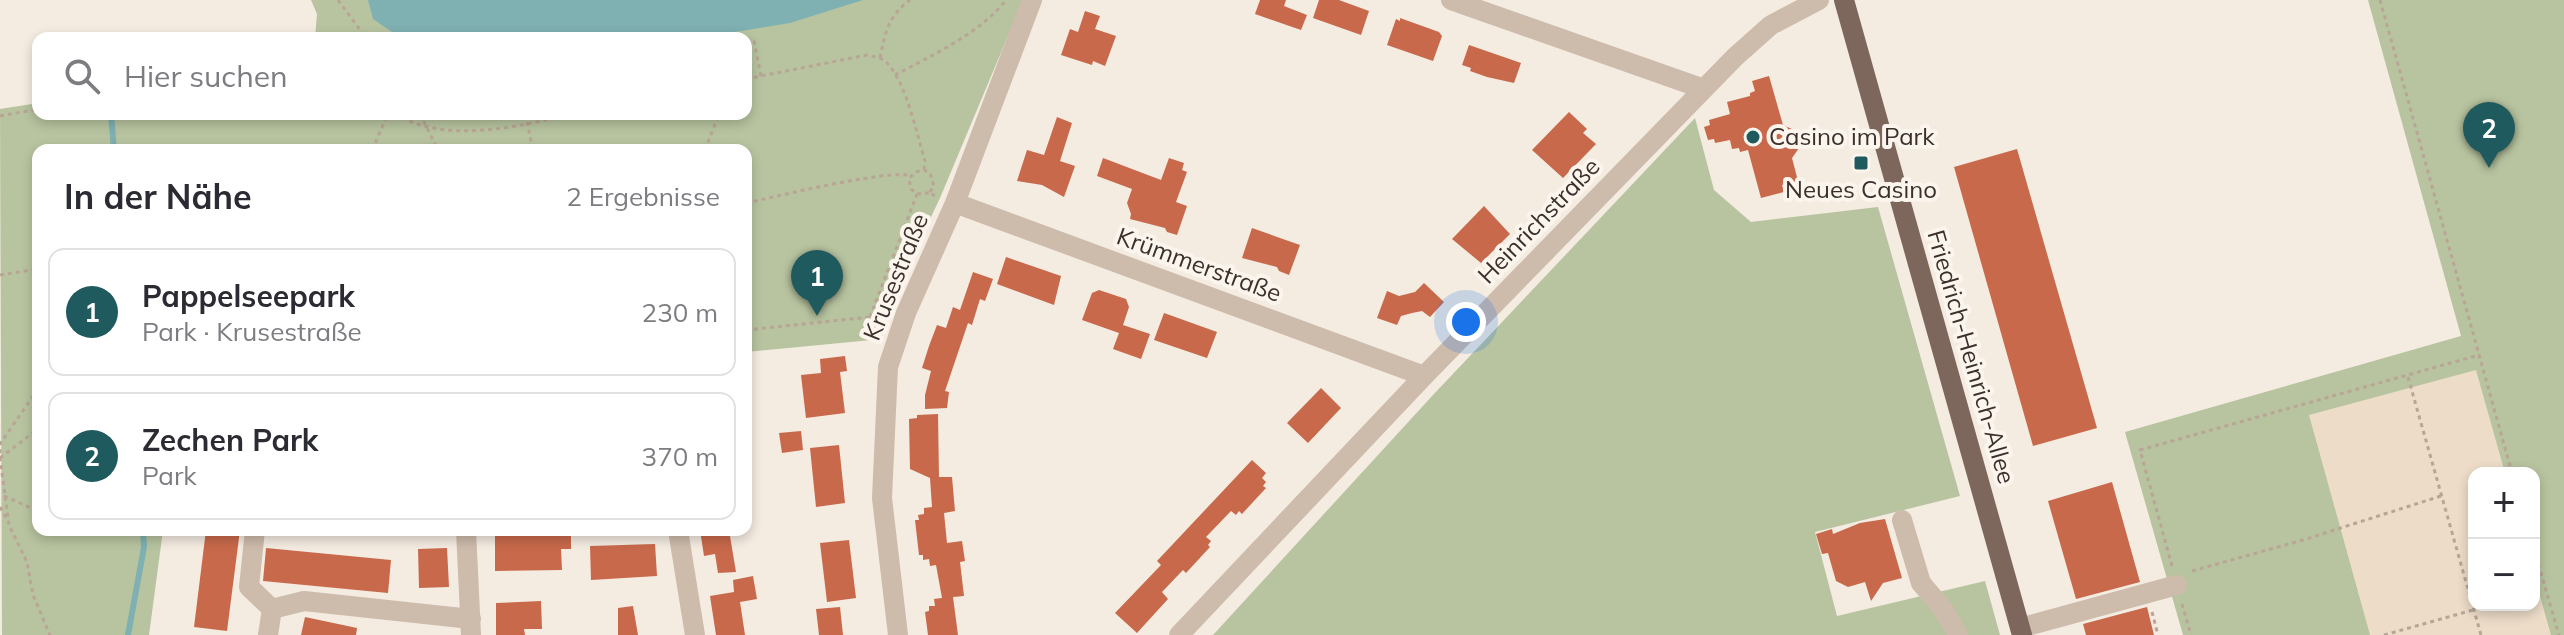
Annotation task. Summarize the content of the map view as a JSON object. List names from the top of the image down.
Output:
{
  "streets": {
    "main road": ["Friedrich-Heinrich-Allee"],
    "street": ["Heinrichstraße", "Krümmerstraße", "Krusestraße"]
  },
  "crossings": [
    ["Heinrichstraße", "Krümmerstraße"],
    ["Krümmerstraße", "Krusestraße"]
  ],
  "places": {
    "other": ["Casino im Park"],
    "transit": ["Neues Casino"]
  },
  "page": {
    "search": "Hier suchen",
    "pins": ["2", "1"],
    "heading": ["In der Nähe", "2 Ergebnisse"],
    "list": [
      {
        "mark": "1",
        "name": "Pappelseepark",
        "note": "Park · Krusestraße",
        "value": "230 m"
      },
      {
        "mark": "2",
        "name": "Zechen Park",
        "note": "Park",
        "value": "370 m"
      }
    ],
    "map_buttons": ["+", "−"]
  }
}
